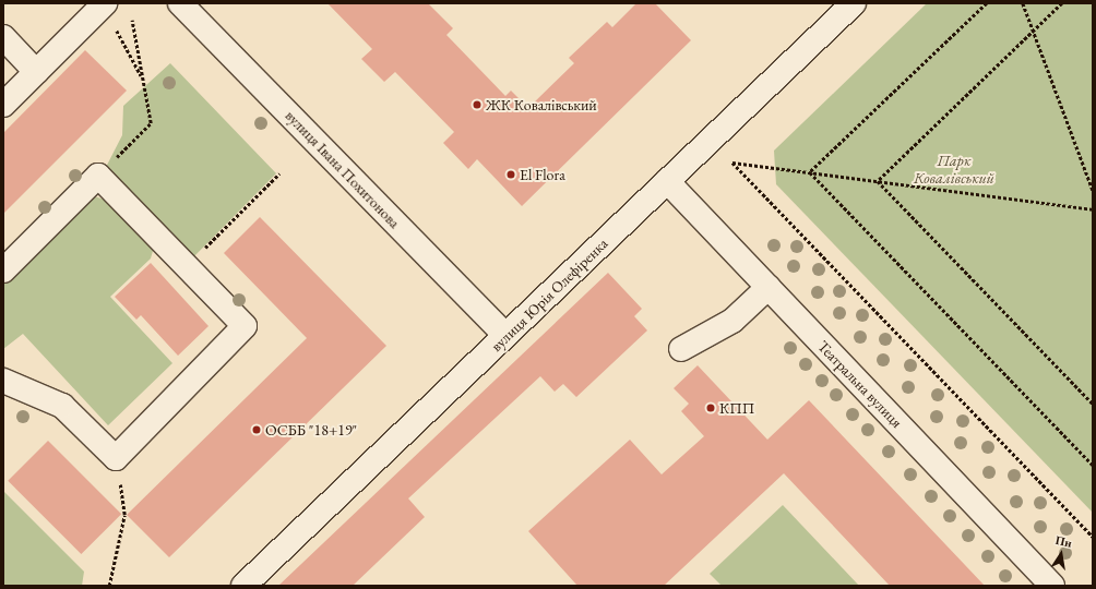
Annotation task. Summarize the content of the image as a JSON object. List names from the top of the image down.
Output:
{
  "streets": {
    "street": ["вулиця Івана Похитонова", "вулиця Юрія Олефіренка", "Театральна вулиця"]
  },
  "crossings": [
    ["вулиця Івана Похитонова", "вулиця Юрія Олефіренка"],
    ["вулиця Юрія Олефіренка", "Театральна вулиця"]
  ],
  "parks": ["Парк Ковалівський"],
  "places": [
    "ЖК Ковалівський",
    "El Flora",
    "КПП",
    "ОСББ \"18+19\""
  ],
  "north": "top"
}
